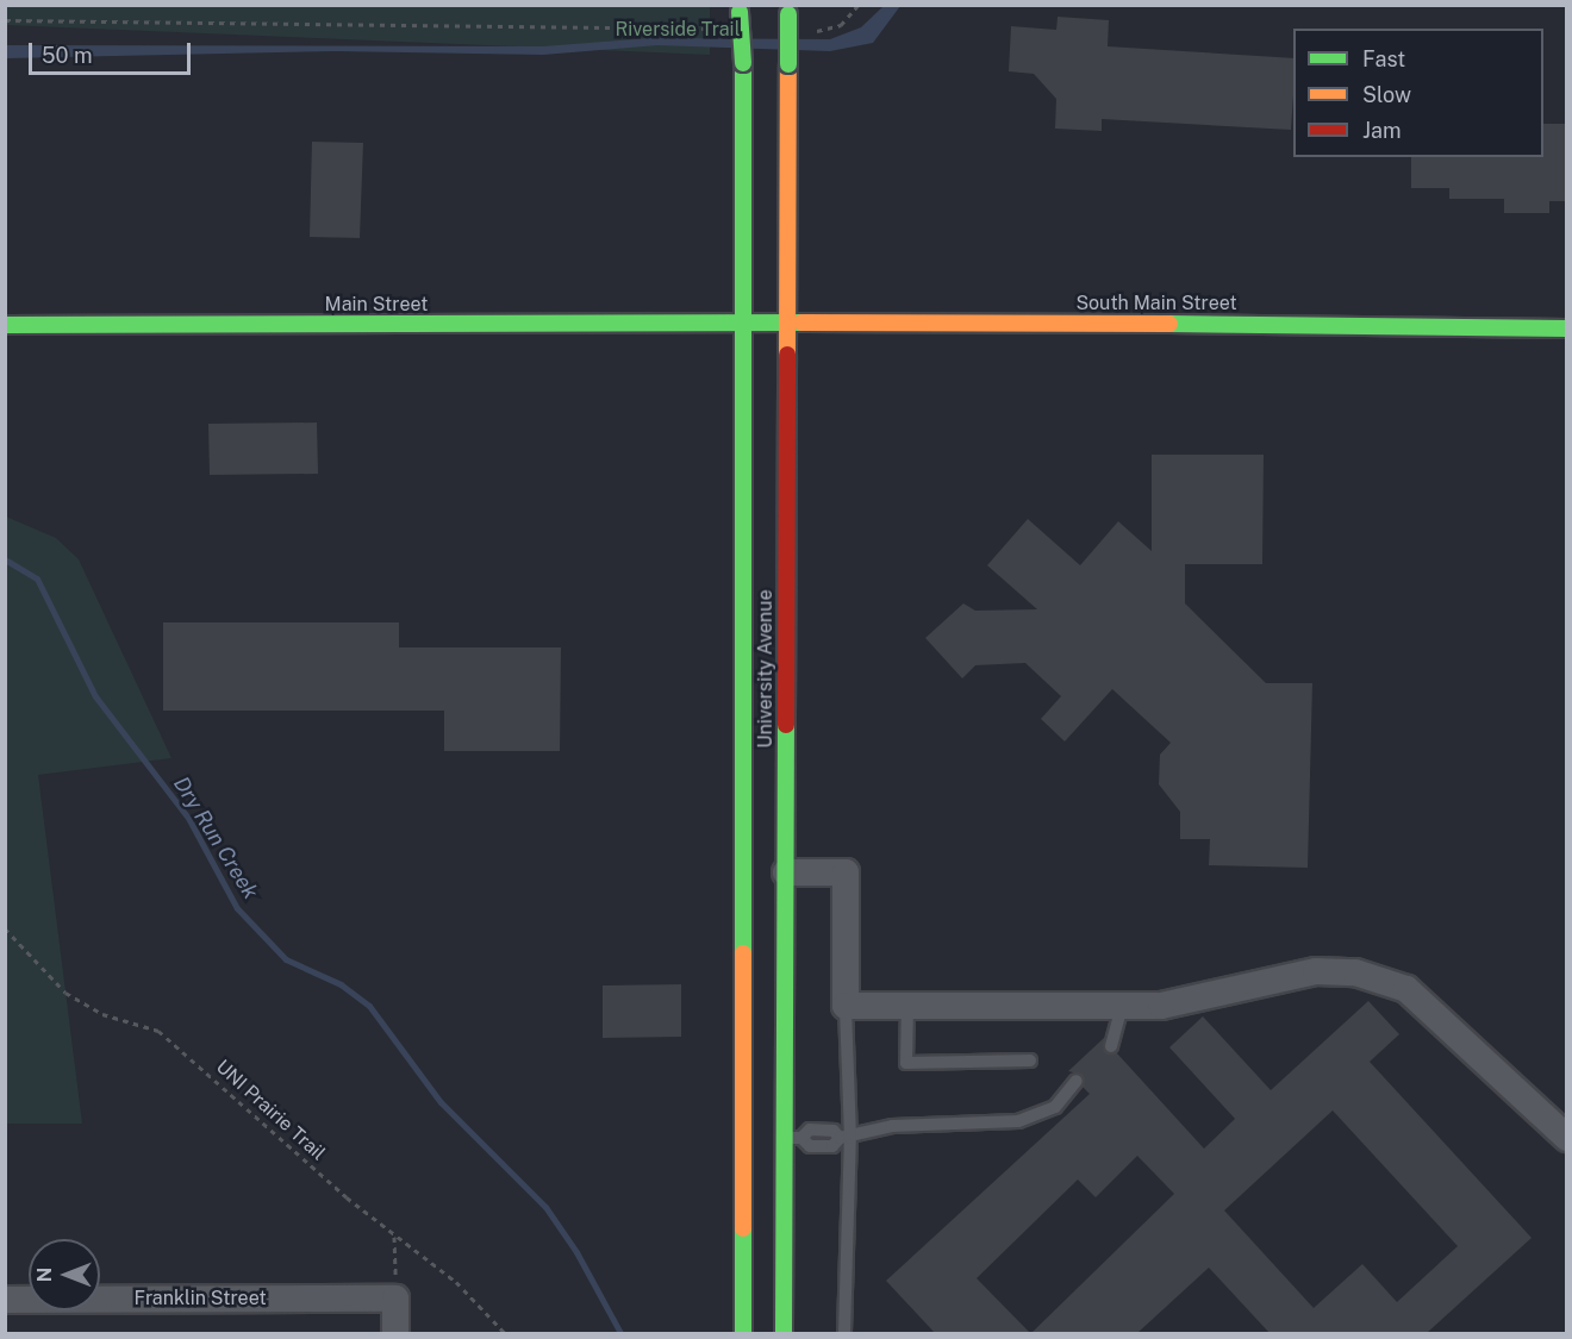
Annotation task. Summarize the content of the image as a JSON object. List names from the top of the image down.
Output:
{
  "streets": {
    "main road": ["South Main Street", "Main Street", "University Avenue"],
    "street": ["Franklin Street"],
    "path": ["UNI Prairie Trail"]
  },
  "crossings": [
    ["South Main Street", "Main Street"],
    ["South Main Street", "University Avenue"],
    ["Main Street", "University Avenue"]
  ],
  "water": ["Dry Run Creek"],
  "parks": ["Riverside Trail"],
  "legend": ["Fast", "Slow", "Jam"],
  "scale_bar": "50 m",
  "north": "left"
}
